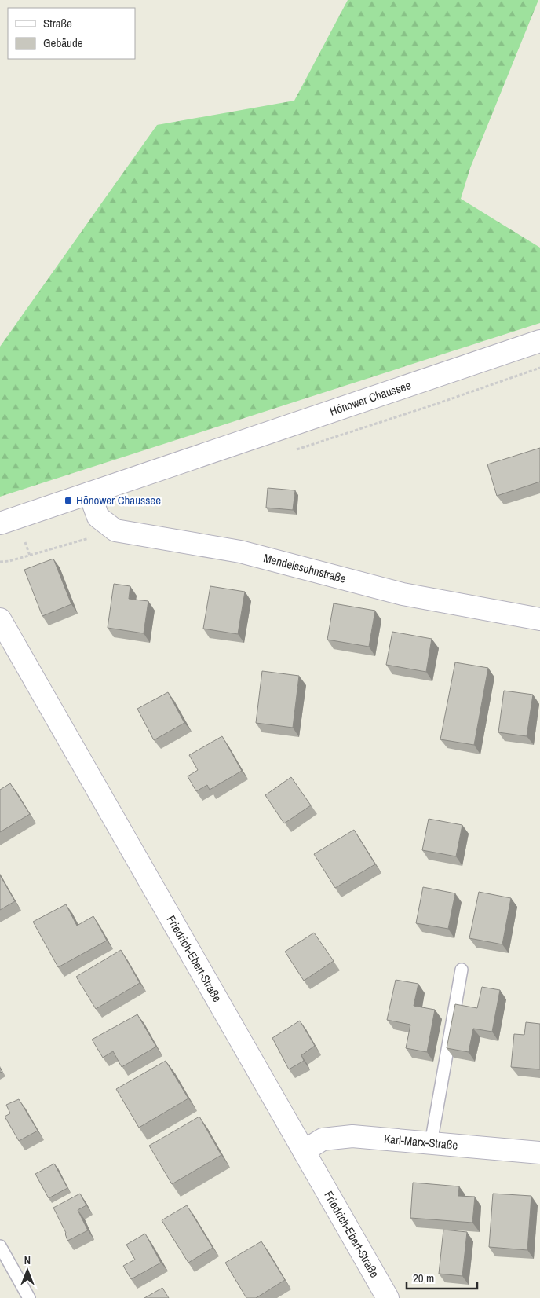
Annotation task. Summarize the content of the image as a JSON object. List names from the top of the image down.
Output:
{
  "streets": {
    "street": [
      "Hönower Chaussee",
      "Mendelssohnstraße",
      "Friedrich-Ebert-Straße",
      "Karl-Marx-Straße"
    ]
  },
  "crossings": [
    ["Hönower Chaussee", "Mendelssohnstraße"],
    ["Friedrich-Ebert-Straße", "Karl-Marx-Straße"]
  ],
  "places": {
    "transit": ["Hönower Chaussee"]
  },
  "legend": ["Straße", "Gebäude"],
  "scale_bar": "20 m",
  "north": "top"
}
